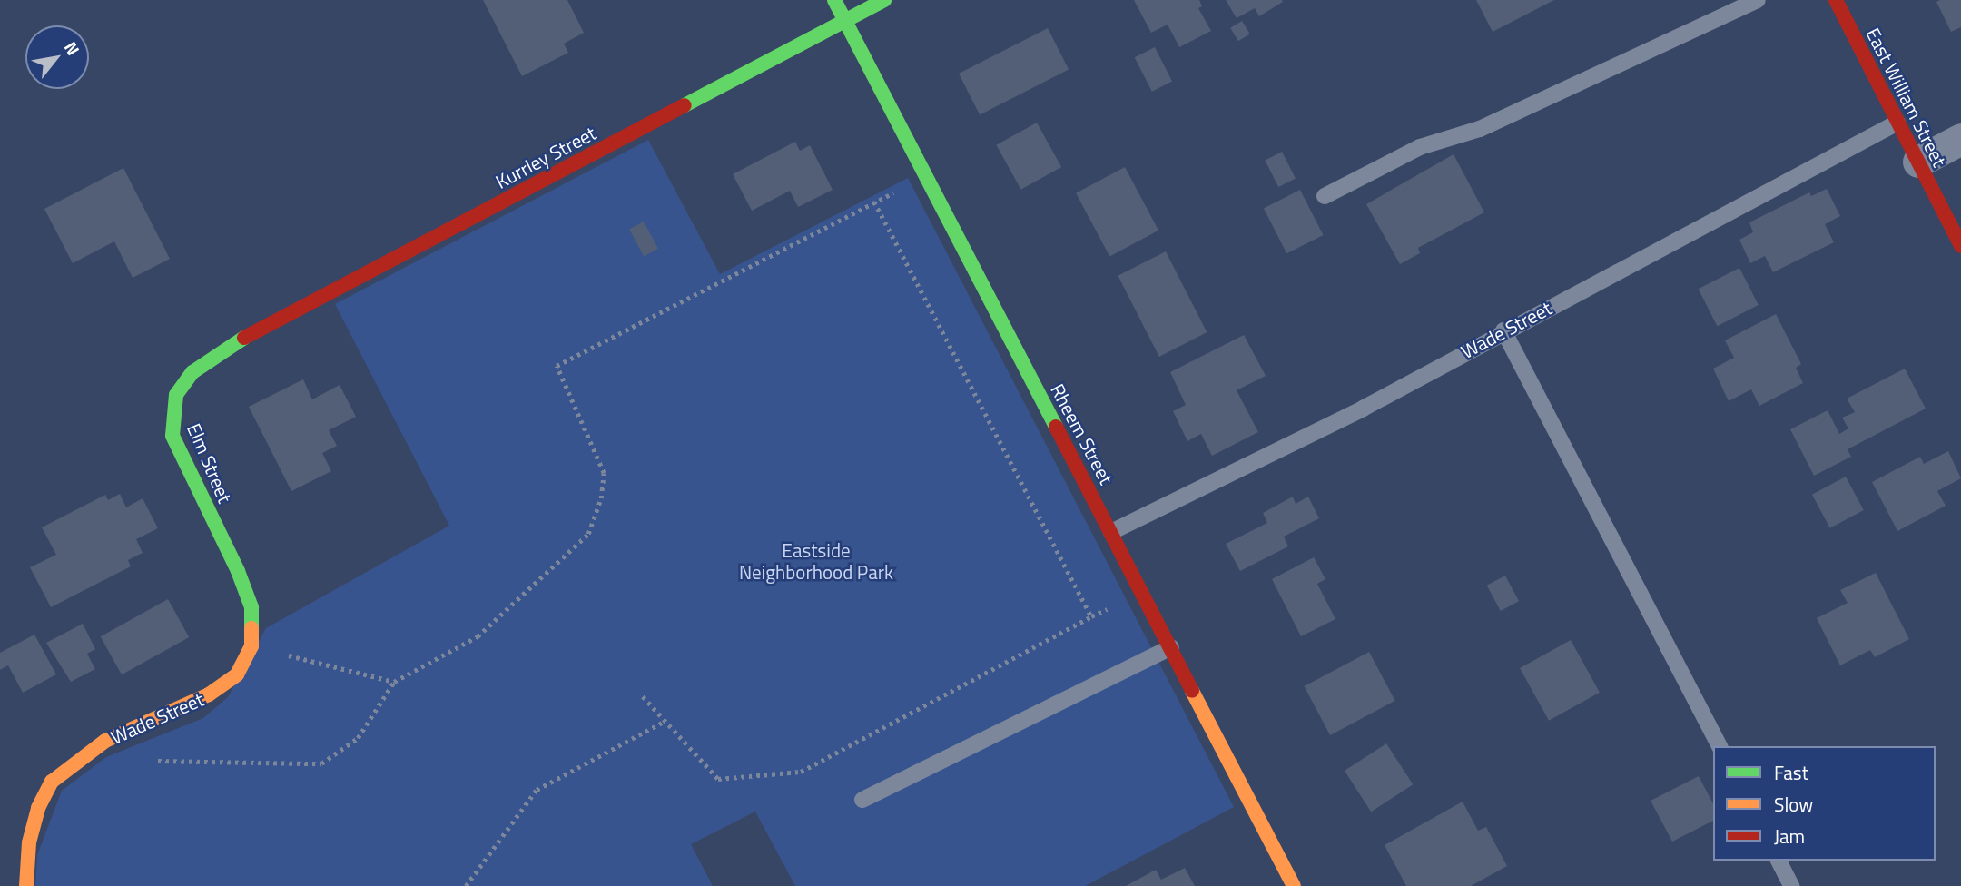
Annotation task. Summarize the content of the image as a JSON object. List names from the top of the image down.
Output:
{
  "streets": {
    "main road": [
      "East William Street",
      "Kurrley Street",
      "Wade Street",
      "Rheem Street",
      "Elm Street"
    ]
  },
  "crossings": [
    ["East William Street", "Wade Street"],
    ["Kurrley Street", "Rheem Street"],
    ["Kurrley Street", "Elm Street"],
    ["Wade Street", "Rheem Street"],
    ["Wade Street", "Elm Street"]
  ],
  "parks": ["Eastside Neighborhood Park"],
  "legend": ["Fast", "Slow", "Jam"],
  "north": "top right"
}
